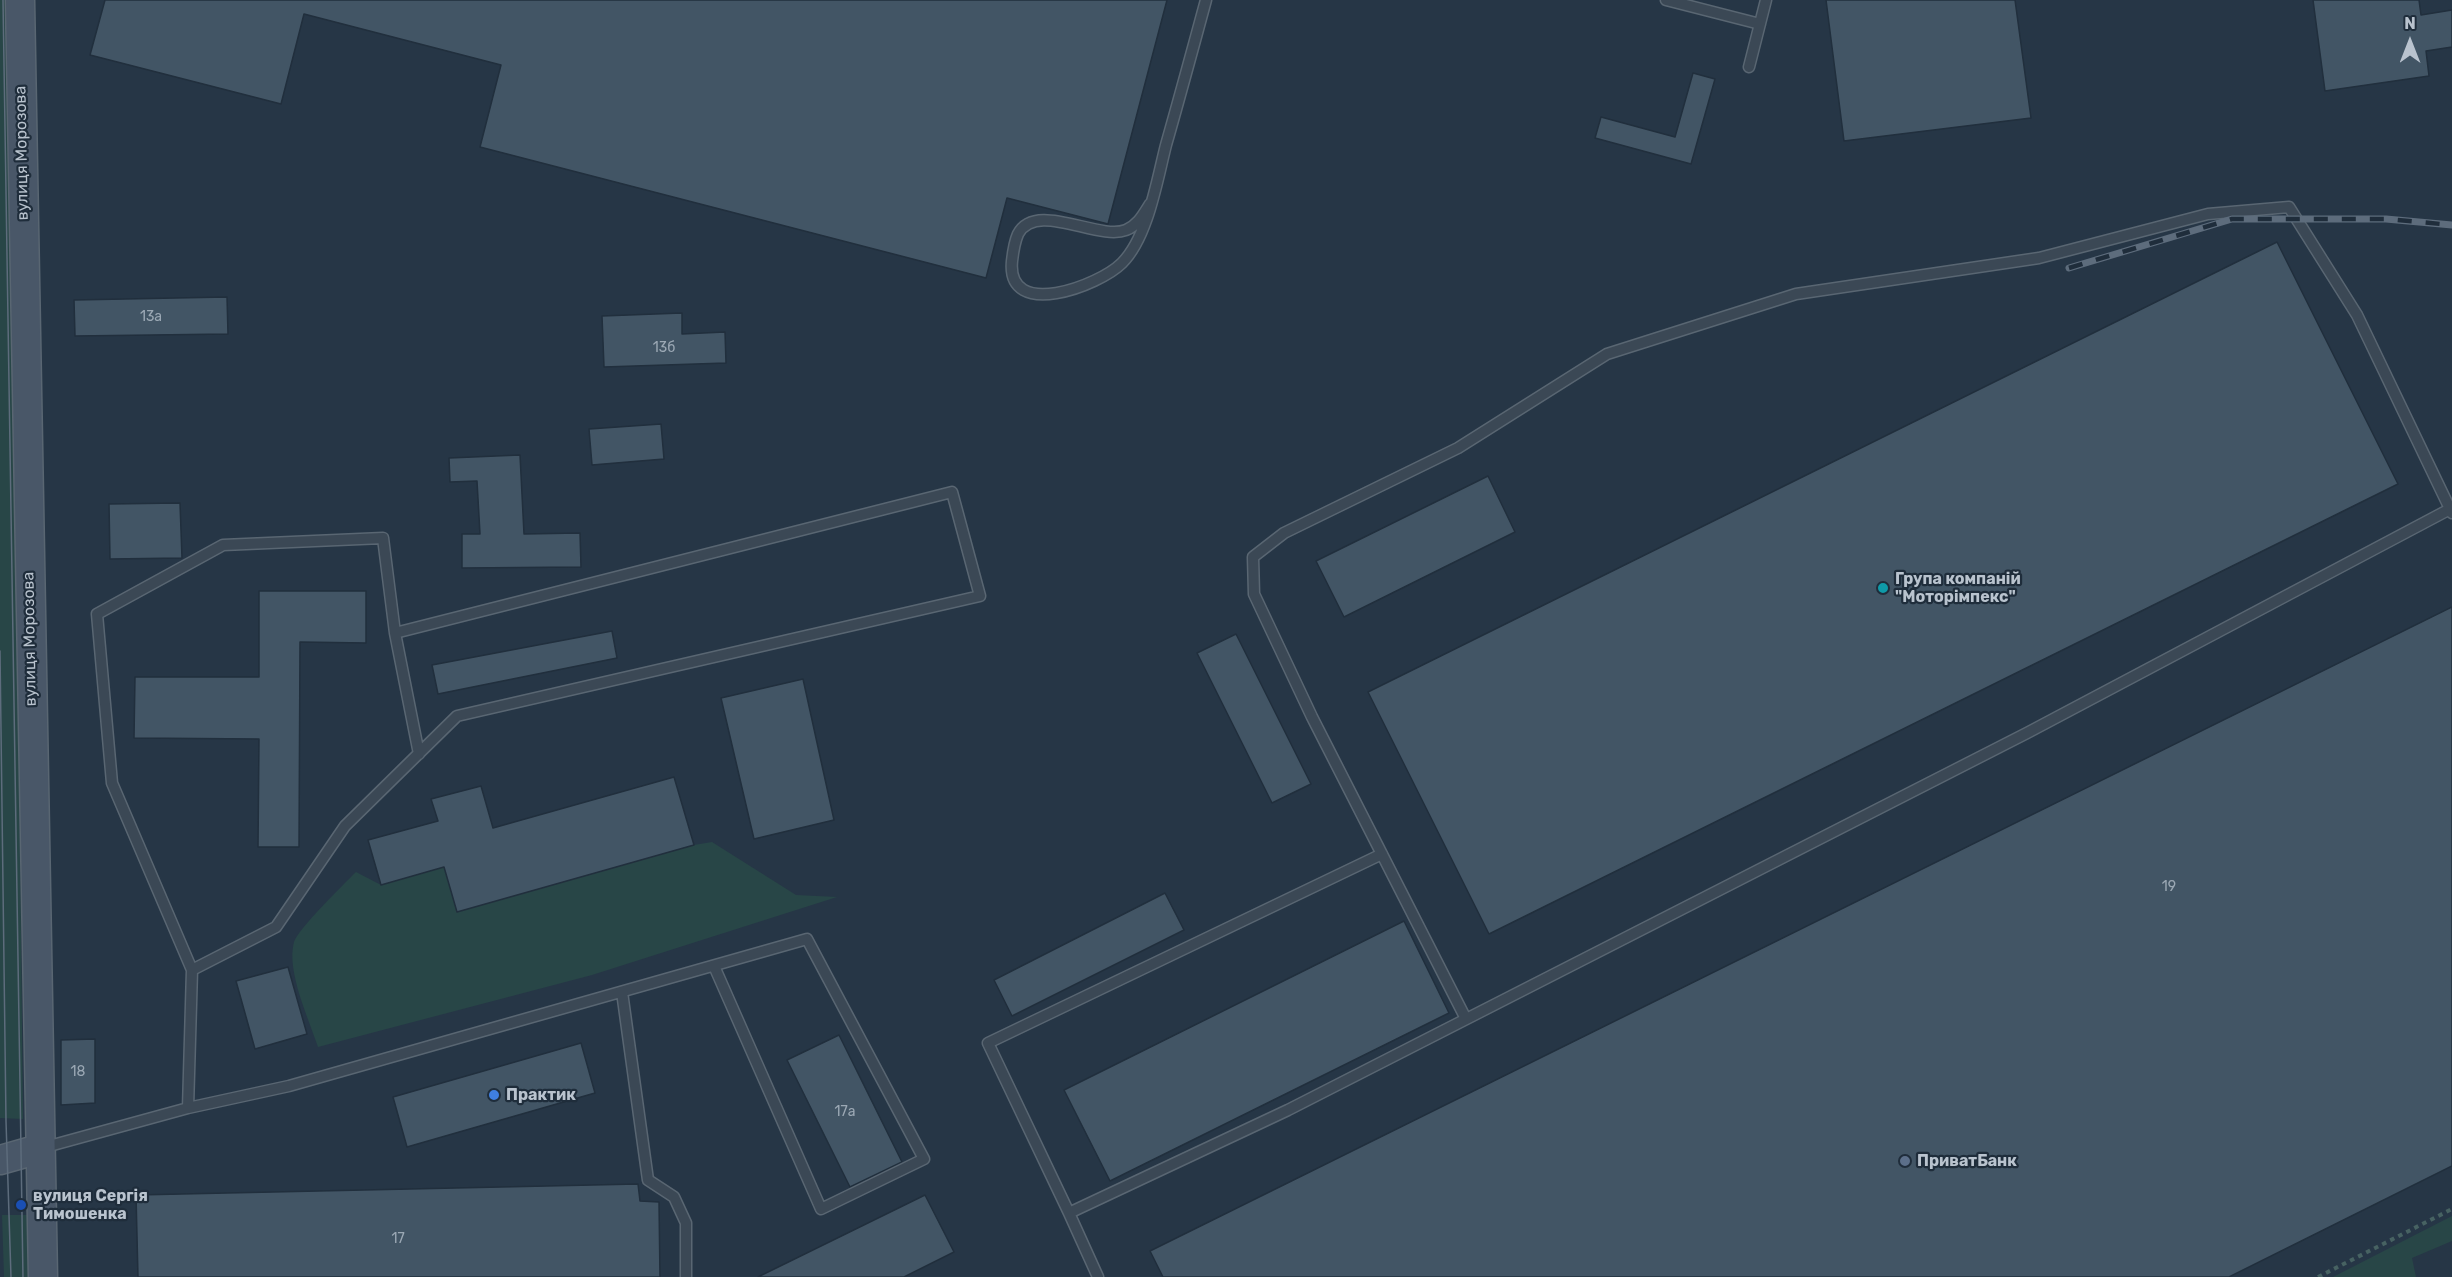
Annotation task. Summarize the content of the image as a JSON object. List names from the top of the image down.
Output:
{
  "streets": {
    "main road": ["вулиця Морозова"]
  },
  "places": [
    "Група компаній \"Моторімпекс\"",
    "Практик",
    "ПриватБанк",
    "вулиця Сергія Тимошенка"
  ],
  "house_numbers": [
    "13а",
    "13б",
    "19",
    "18",
    "17а",
    "17"
  ],
  "north": "top"
}
